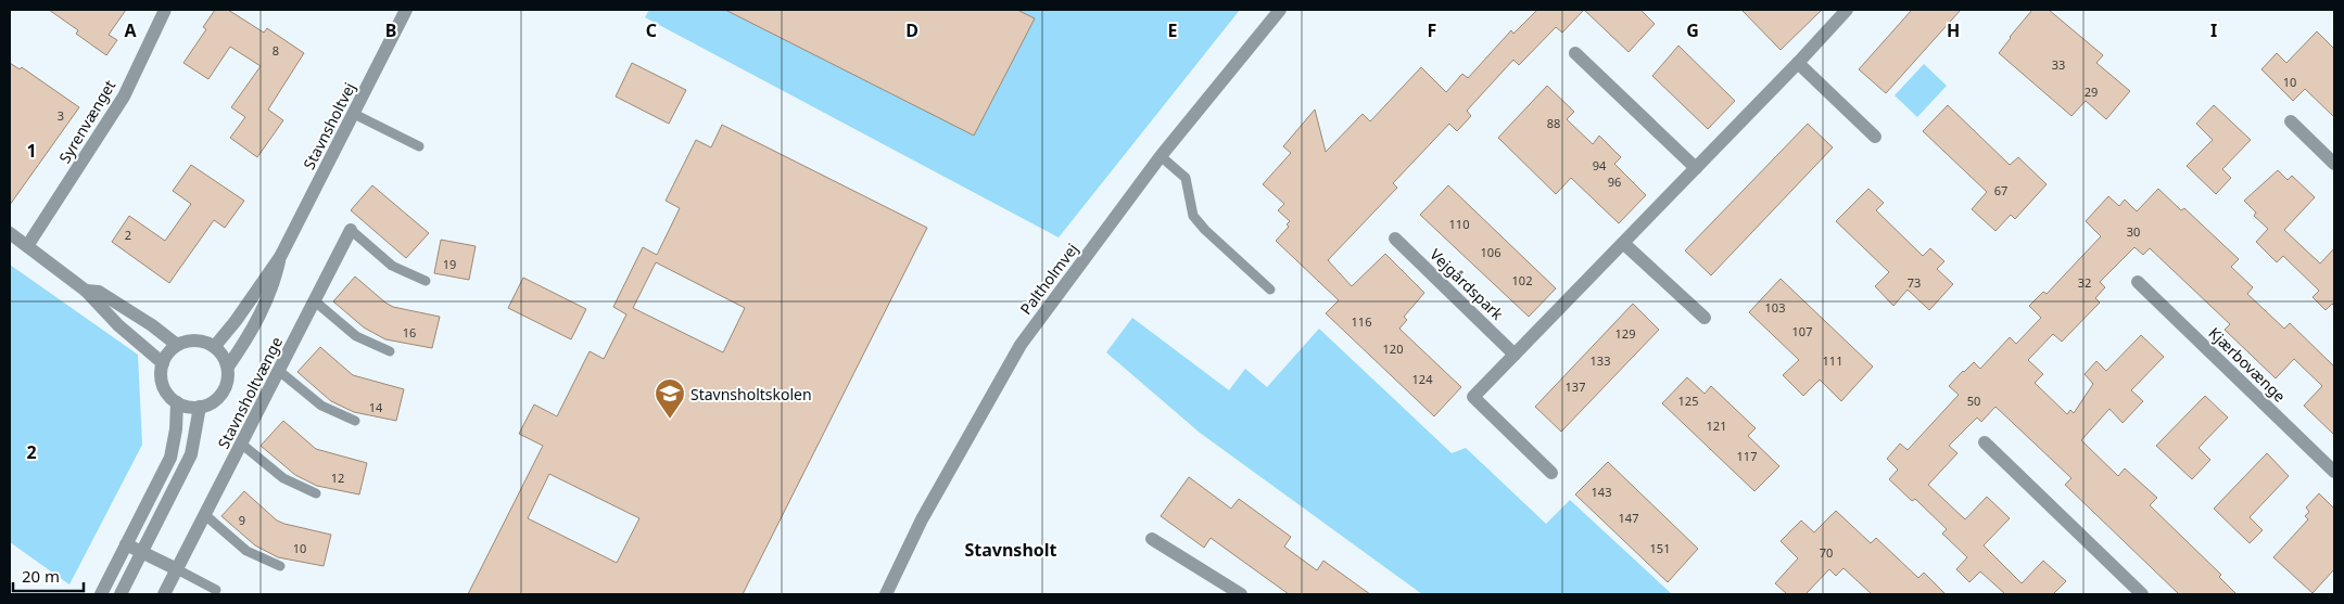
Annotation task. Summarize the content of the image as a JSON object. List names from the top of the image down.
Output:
{
  "streets": {
    "street": [
      "Syrenvænget",
      "Stavnsholtvej",
      "Paltholmvej",
      "Vejgårdspark",
      "Kjærbovænge",
      "Stavnsholtvænge"
    ]
  },
  "districts": ["Stavnsholt"],
  "places": {
    "school or university": ["Stavnsholtskolen"]
  },
  "house_numbers": [
    "8",
    "33",
    "10",
    "29",
    "3",
    "88",
    "94",
    "96",
    "67",
    "110",
    "30",
    "2",
    "106",
    "19",
    "102",
    "73",
    "32",
    "103",
    "116",
    "107",
    "16",
    "129",
    "120",
    "133",
    "111",
    "124",
    "137",
    "125",
    "50",
    "14",
    "121",
    "117",
    "12",
    "143",
    "147",
    "9",
    "10",
    "151",
    "70"
  ],
  "scale_bar": "20 m",
  "grid": {
    "columns": [
      "A",
      "B",
      "C",
      "D",
      "E",
      "F",
      "G",
      "H",
      "I"
    ],
    "rows": ["1", "2"]
  }
}
